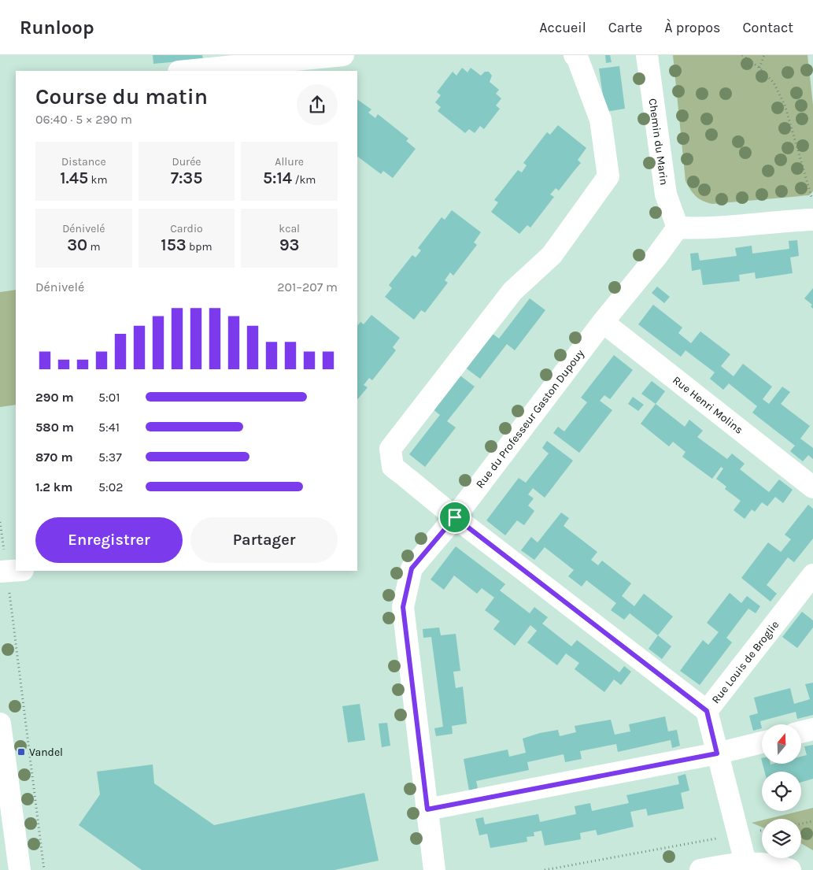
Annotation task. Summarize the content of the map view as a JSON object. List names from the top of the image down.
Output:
{
  "streets": {
    "street": [
      "Chemin du Marin",
      "Rue Henri Molins",
      "Rue du Professeur Gaston Dupouy",
      "Rue Louis de Broglie"
    ]
  },
  "crossings": [
    ["Chemin du Marin", "Rue du Professeur Gaston Dupouy"],
    ["Rue Henri Molins", "Rue du Professeur Gaston Dupouy"]
  ],
  "places": {
    "transit": ["Vandel"]
  },
  "north": "top",
  "page": {
    "header": "Runloop",
    "nav": [
      "Accueil",
      "Carte",
      "À propos",
      "Contact"
    ],
    "heading": ["Course du matin", "06:40 · 5 × 290 m"],
    "stats": [
      ["Distance", "1.45 km"],
      ["Durée", "7:35"],
      ["Allure", "5:14 /km"],
      ["Dénivelé", "30 m"],
      ["Cardio", "153 bpm"],
      ["kcal", "93"]
    ],
    "chart": ["Dénivelé", "201–207 m"],
    "list": [
      {
        "name": "290 m",
        "note": "5:01"
      },
      {
        "name": "580 m",
        "note": "5:41"
      },
      {
        "name": "870 m",
        "note": "5:37"
      },
      {
        "name": "1.2 km",
        "note": "5:02"
      }
    ],
    "buttons": ["Enregistrer", "Partager"]
  }
}
